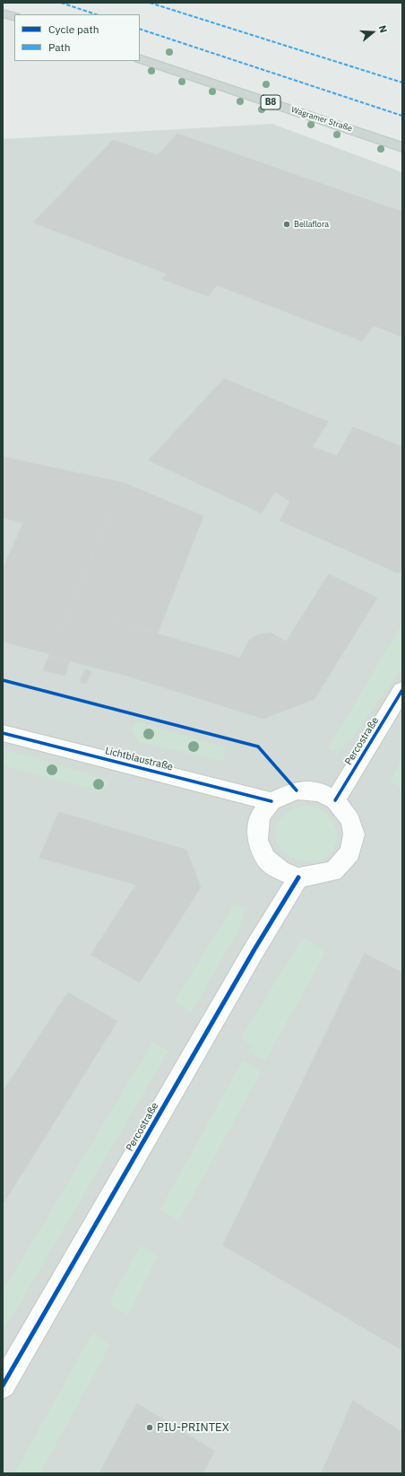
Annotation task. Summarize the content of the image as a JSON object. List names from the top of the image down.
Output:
{
  "streets": {
    "main road": ["B8", "Wagramer Straße"],
    "street": ["Percostraße", "Lichtblaustraße"]
  },
  "crossings": [
    ["Percostraße", "Lichtblaustraße"]
  ],
  "places": ["Bellaflora", "PIU-PRINTEX"],
  "legend": ["Cycle path", "Path"],
  "north": "right"
}
